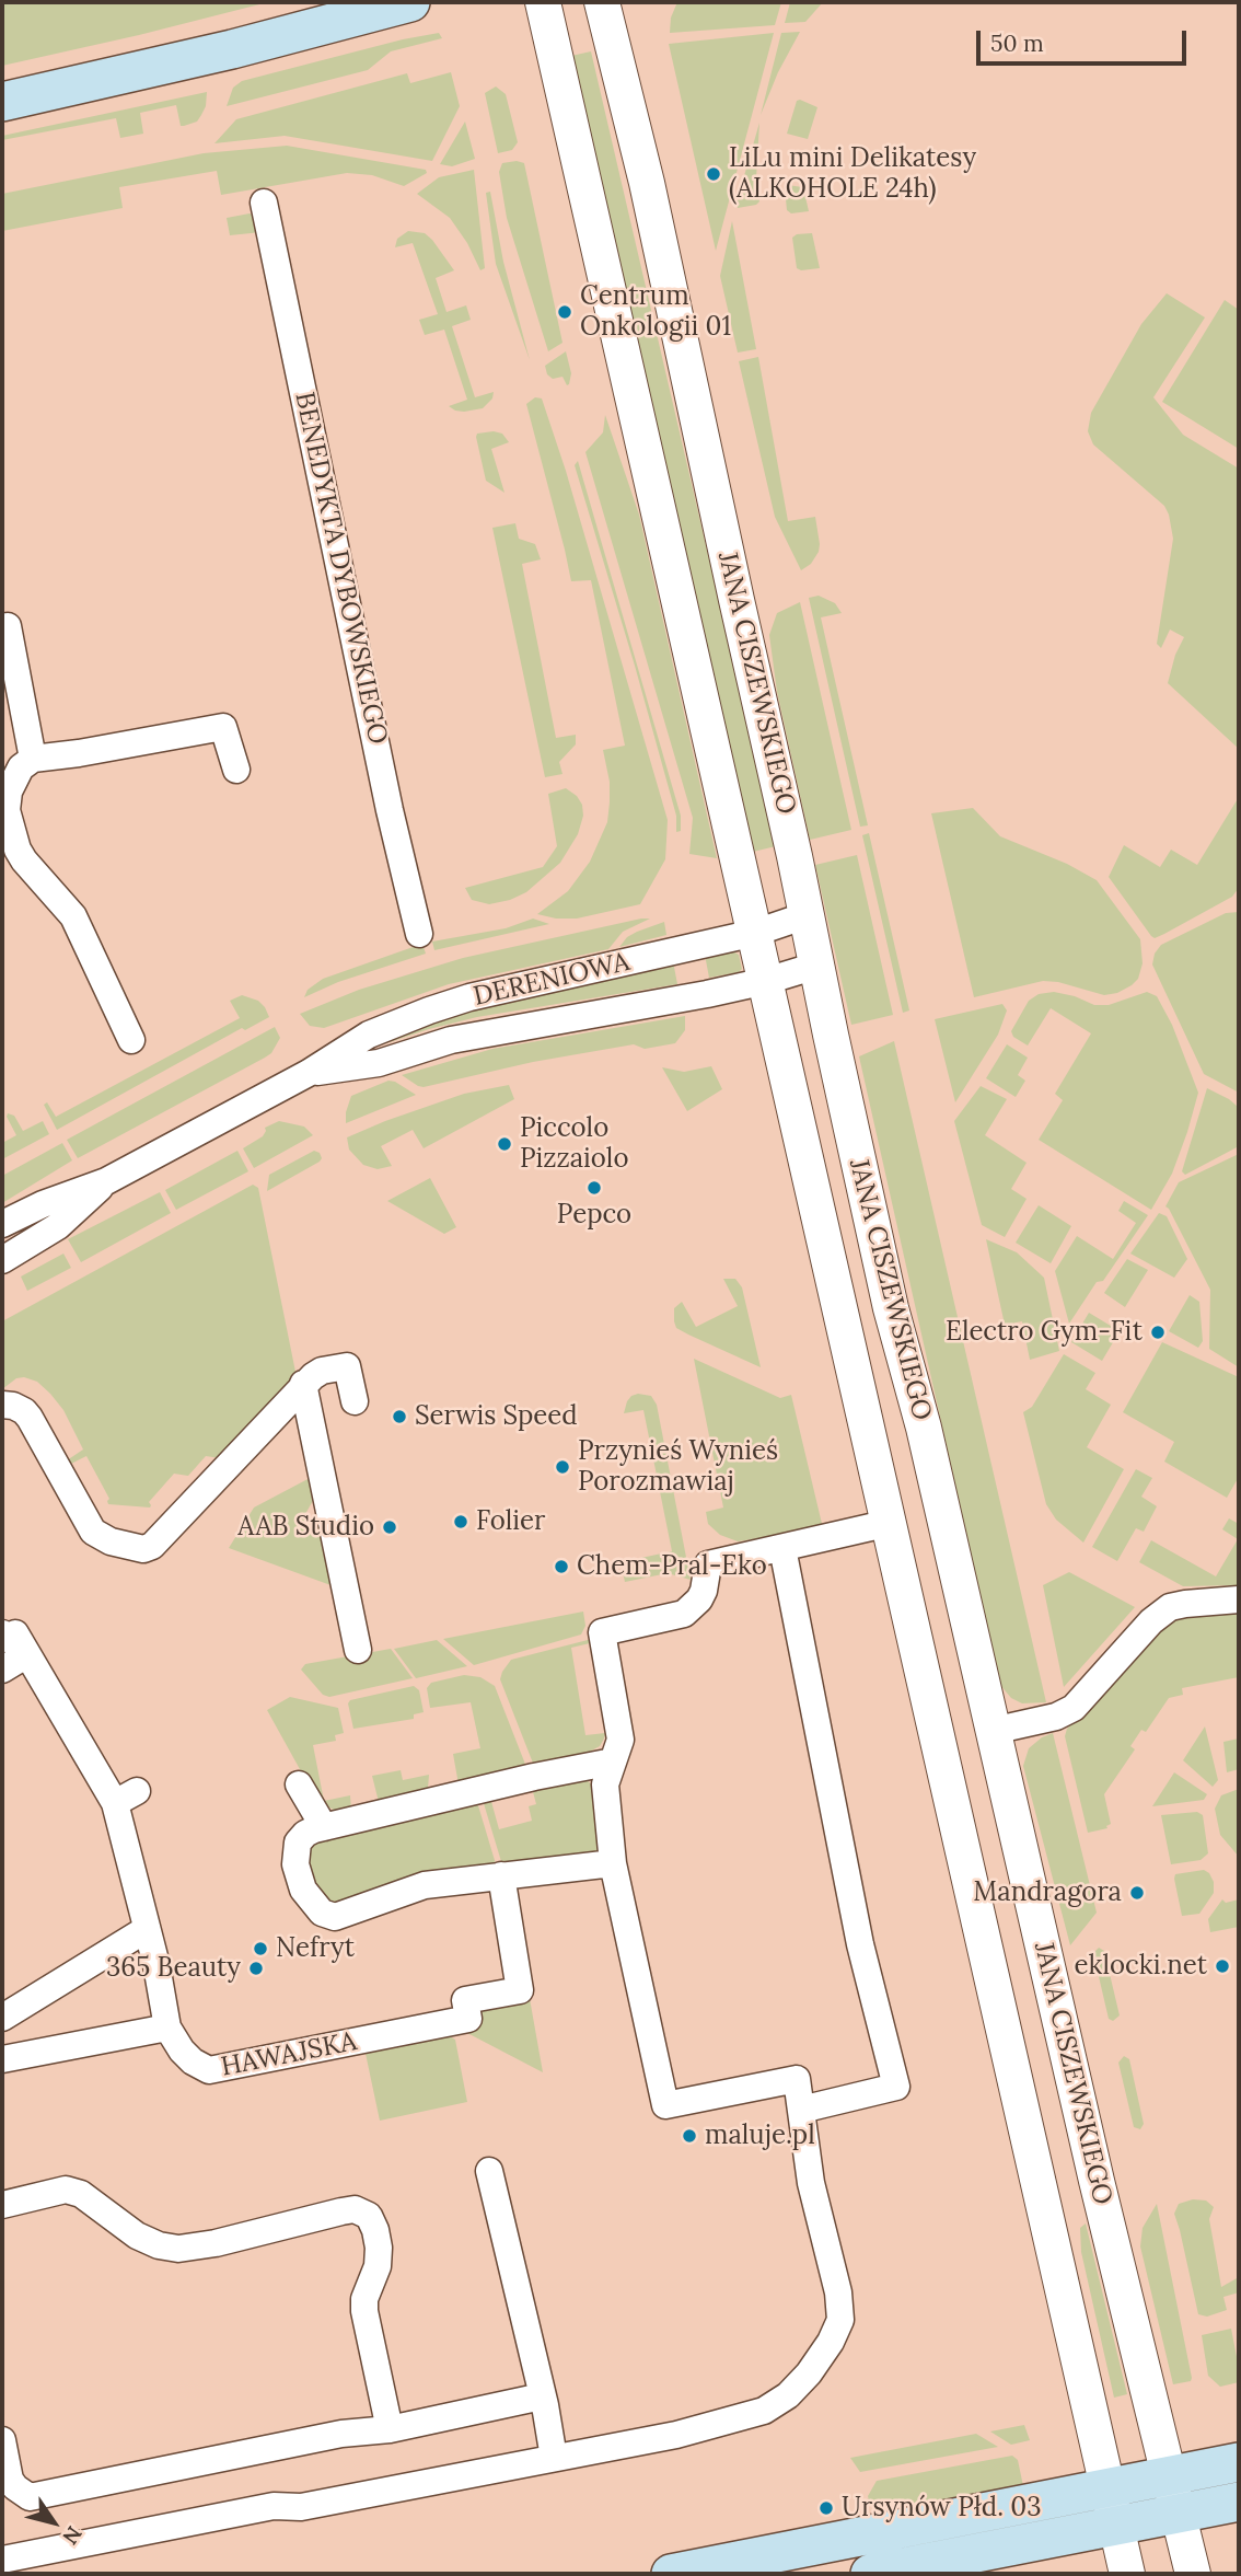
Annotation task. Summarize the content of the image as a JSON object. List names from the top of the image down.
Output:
{
  "streets": {
    "street": [
      "BENEDYKTA DYBOWSKIEGO",
      "JANA CISZEWSKIEGO",
      "DERENIOWA",
      "HAWAJSKA"
    ]
  },
  "crossings": [
    ["JANA CISZEWSKIEGO", "DERENIOWA"]
  ],
  "places": [
    "LiLu mini Delikatesy (ALKOHOLE 24h)",
    "Centrum Onkologii 01",
    "Piccolo Pizzaiolo",
    "Pepco",
    "Electro Gym-Fit",
    "Serwis Speed",
    "Przynieś Wynieś Porozmawiaj",
    "Folier",
    "AAB Studio",
    "Chem-Pral-Eko",
    "Mandragora",
    "Nefryt",
    "eklocki.net",
    "365 Beauty",
    "maluje.pl",
    "Ursynów Płd. 03"
  ],
  "scale_bar": "50 m",
  "north": "bottom right"
}
